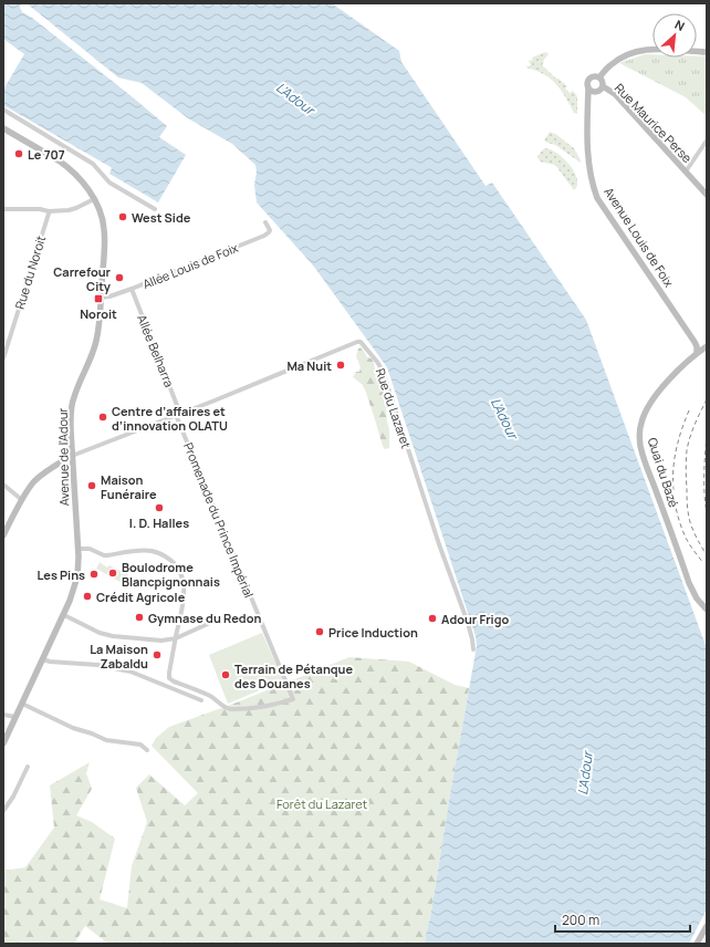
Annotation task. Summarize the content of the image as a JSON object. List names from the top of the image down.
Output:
{
  "streets": {
    "main road": [
      "Rue Maurice Perse",
      "Avenue Louis de Foix",
      "Avenue de l'Adour",
      "Quai du Bazé"
    ],
    "street": [
      "Allée Louis de Foix",
      "Rue du Noroit",
      "Allée Belharra",
      "Rue du Lazaret",
      "Promenade du Prince Impérial"
    ]
  },
  "crossings": [
    ["Rue Maurice Perse", "Avenue Louis de Foix"],
    ["Avenue Louis de Foix", "Quai du Bazé"],
    ["Allée Louis de Foix", "Allée Belharra"],
    ["Allée Louis de Foix", "Avenue de l'Adour"],
    ["Allée Belharra", "Rue du Lazaret"],
    ["Allée Belharra", "Promenade du Prince Impérial"],
    ["Rue du Lazaret", "Avenue de l'Adour"],
    ["Rue du Lazaret", "Promenade du Prince Impérial"]
  ],
  "water": ["L'Adour"],
  "parks": ["Forêt du Lazaret"],
  "places": {
    "other": [
      "Le 707",
      "West Side",
      "Carrefour City",
      "Ma Nuit",
      "Centre d’affaires et d’innovation OLATU",
      "Maison Funéraire",
      "I. D. Halles",
      "Boulodrome Blancpignonnais",
      "Les Pins",
      "Crédit Agricole",
      "Gymnase du Redon",
      "Adour Frigo",
      "Price Induction",
      "La Maison Zabaldu",
      "Terrain de Pétanque des Douanes"
    ],
    "transit": ["Noroit"]
  },
  "scale_bar": "200 m",
  "north": "top right"
}
